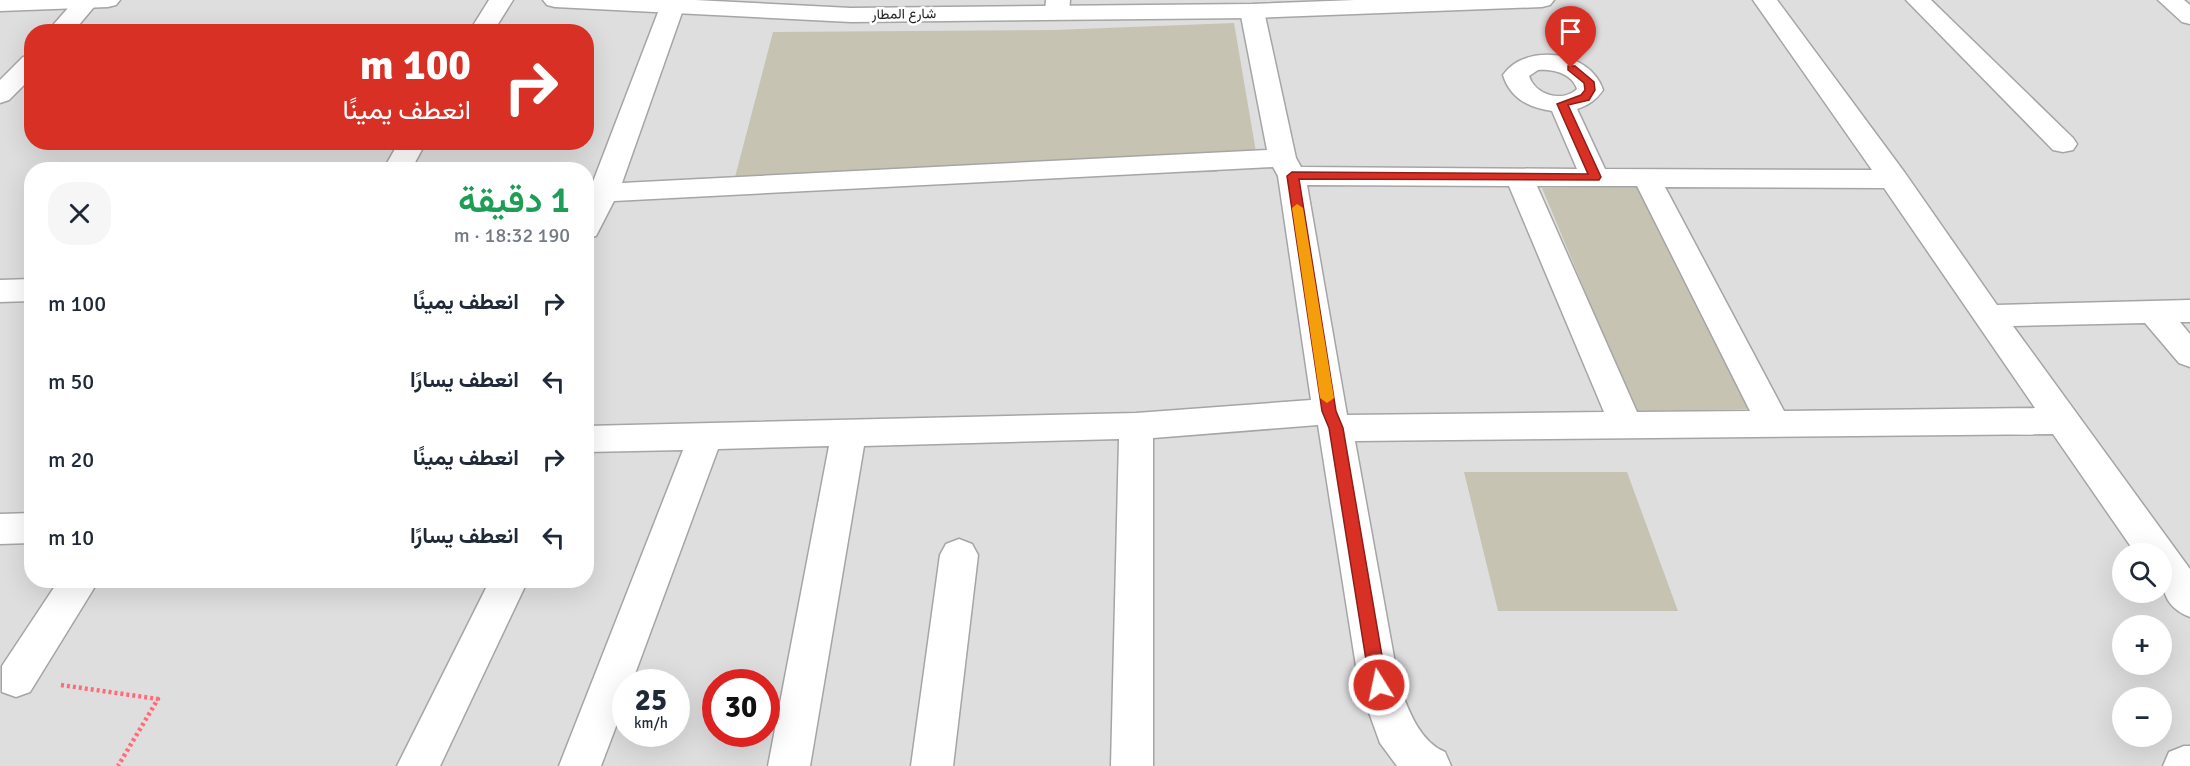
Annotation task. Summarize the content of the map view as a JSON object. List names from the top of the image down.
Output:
{
  "streets": {
    "street": ["شارع المطار"]
  },
  "page": {
    "turn": ["100 m", "انعطف يمينًا"],
    "heading": ["1 دقيقة", "190 m · 18:32"],
    "list": [
      {
        "name": "انعطف يمينًا",
        "value": "100 m"
      },
      {
        "name": "انعطف يسارًا",
        "value": "50 m"
      },
      {
        "name": "انعطف يمينًا",
        "value": "20 m"
      },
      {
        "name": "انعطف يسارًا",
        "value": "10 m"
      }
    ],
    "map_buttons": ["+", "−"],
    "speed": "25 km/h",
    "limit": "30"
  }
}
